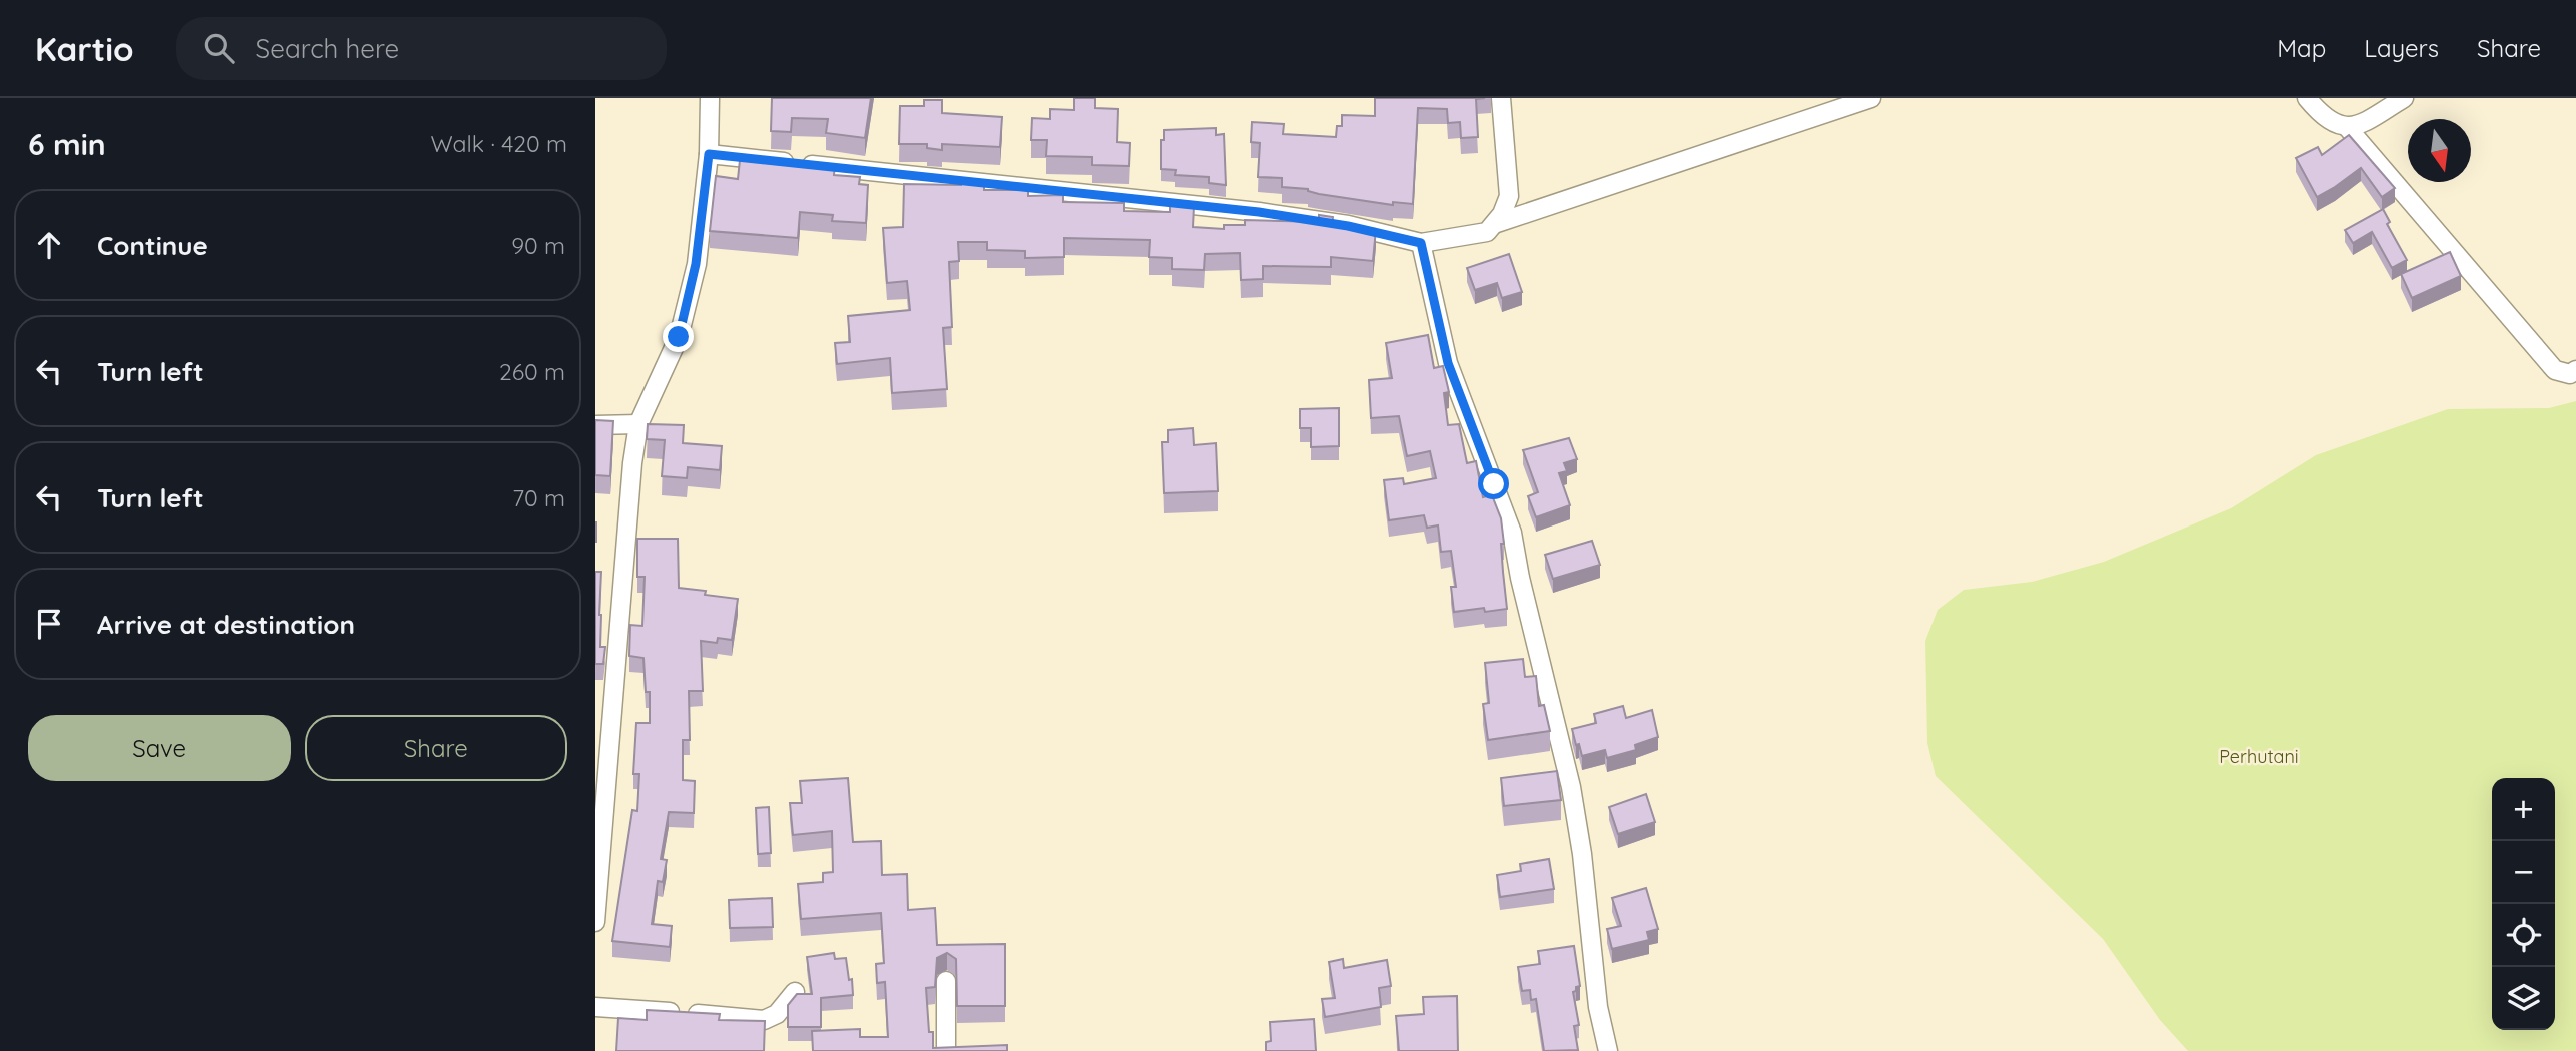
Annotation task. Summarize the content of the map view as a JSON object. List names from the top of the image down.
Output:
{
  "parks": ["Perhutani"],
  "north": "bottom",
  "page": {
    "header": "Kartio",
    "search": "Search here",
    "nav": ["Map", "Layers", "Share"],
    "heading": ["6 min", "Walk · 420 m"],
    "list": [
      ["Continue", "90 m"],
      ["Turn left", "260 m"],
      ["Turn left", "70 m"],
      "Arrive at destination"
    ],
    "buttons": ["Save", "Share"],
    "map_buttons": ["+", "−"]
  }
}
